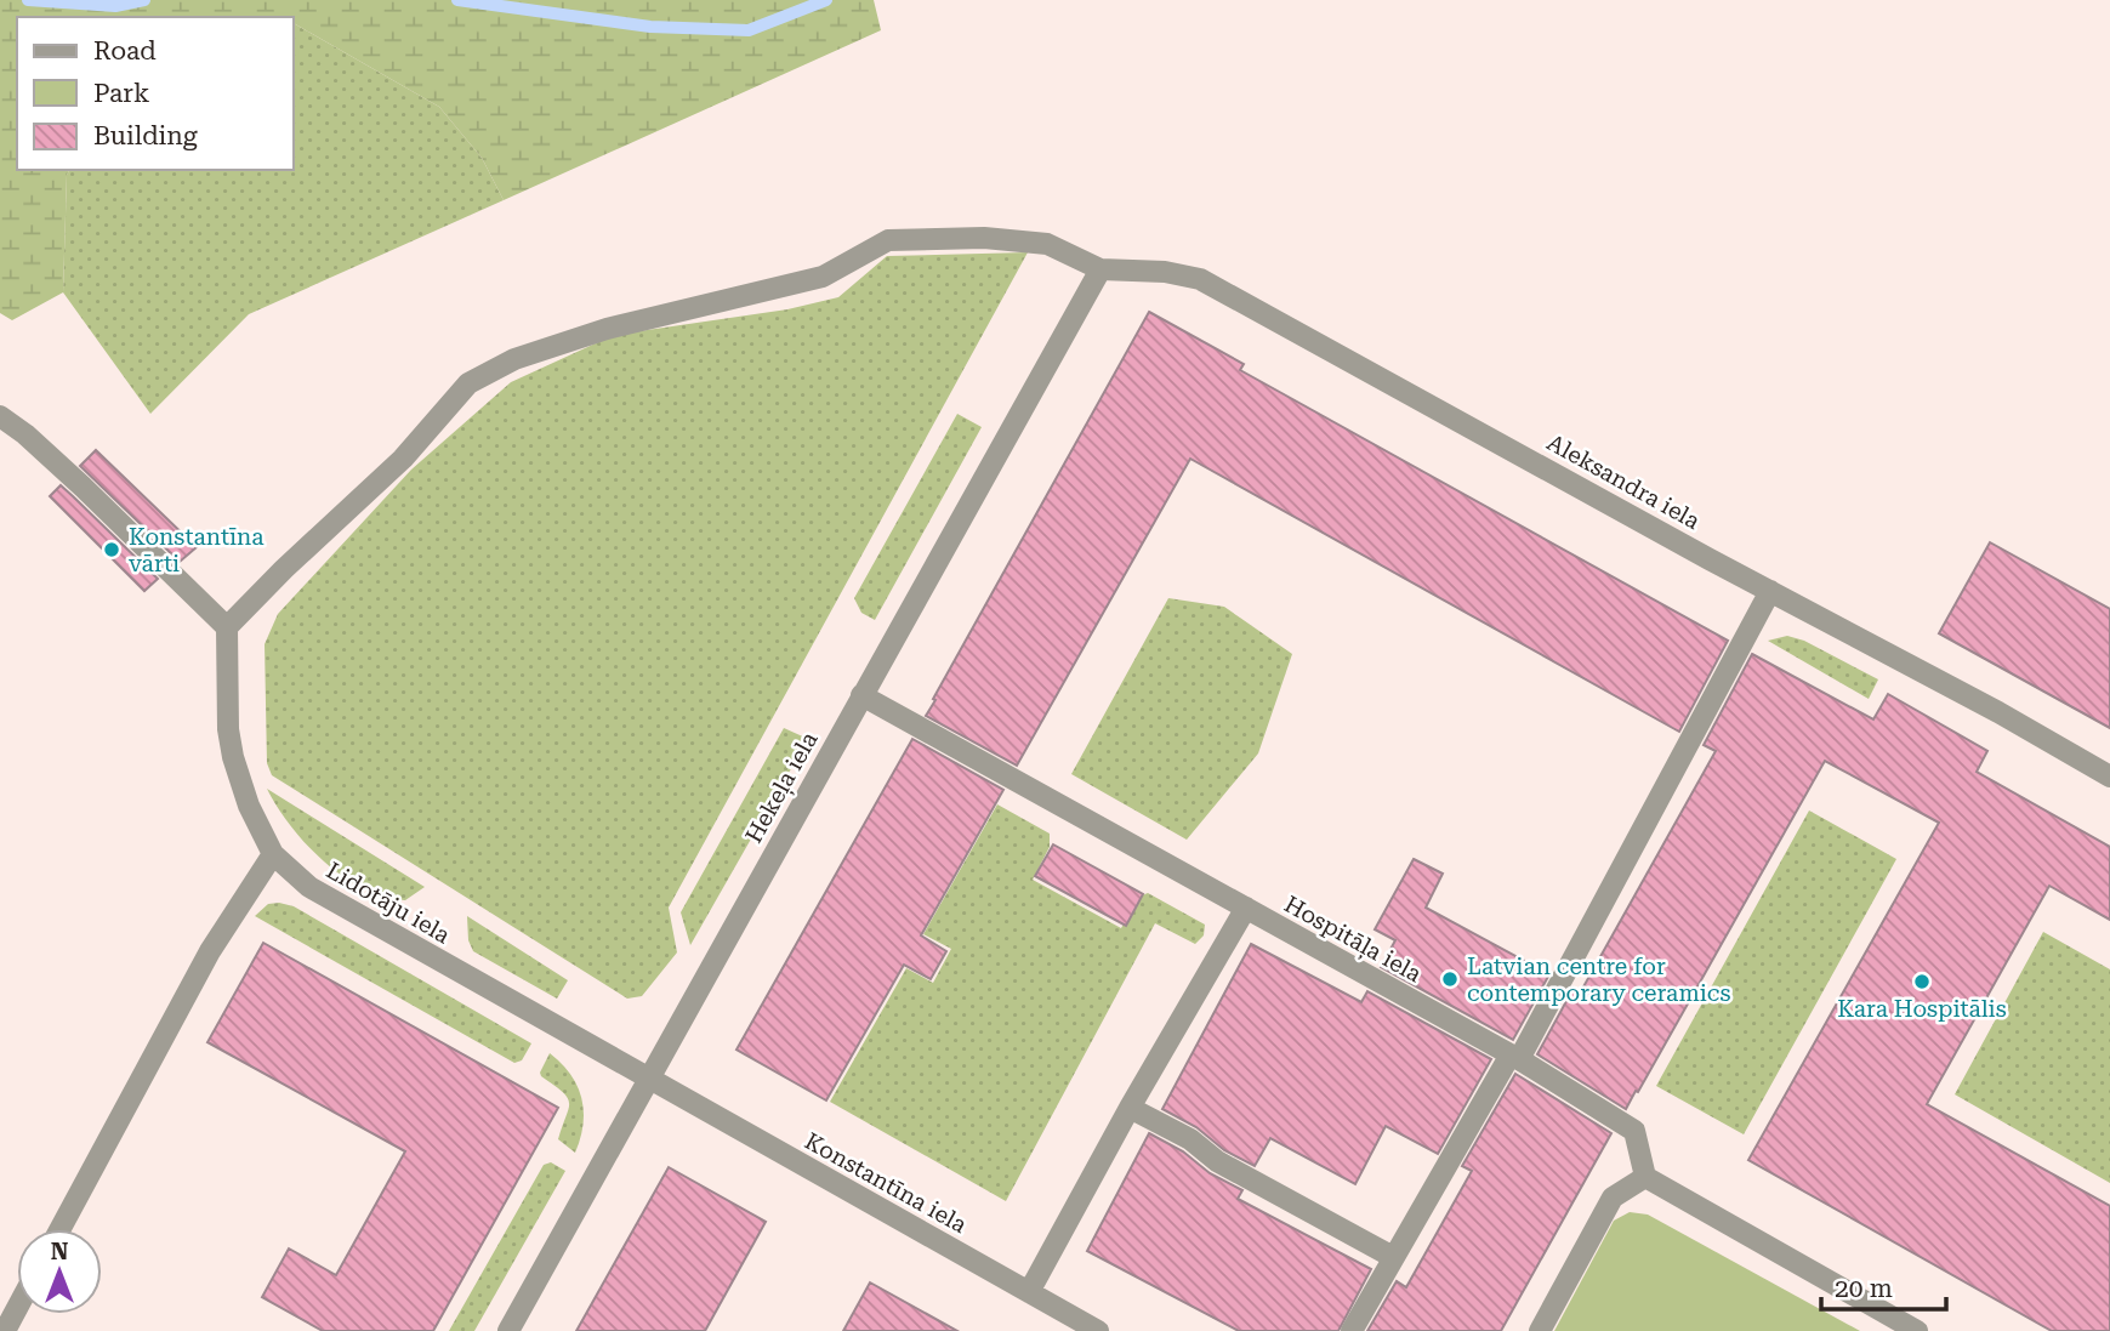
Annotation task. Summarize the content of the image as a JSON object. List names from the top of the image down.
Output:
{
  "streets": {
    "street": [
      "Aleksandra iela",
      "Hekeļa iela",
      "Lidotāju iela",
      "Hospitāļa iela",
      "Konstantīna iela"
    ]
  },
  "crossings": [
    ["Aleksandra iela", "Hekeļa iela"],
    ["Hekeļa iela", "Lidotāju iela"],
    ["Hekeļa iela", "Hospitāļa iela"],
    ["Hekeļa iela", "Konstantīna iela"],
    ["Lidotāju iela", "Konstantīna iela"]
  ],
  "places": ["Konstantīna vārti", "Latvian centre for contemporary ceramics", "Kara Hospitālis"],
  "legend": ["Road", "Park", "Building"],
  "scale_bar": "20 m",
  "north": "top"
}
